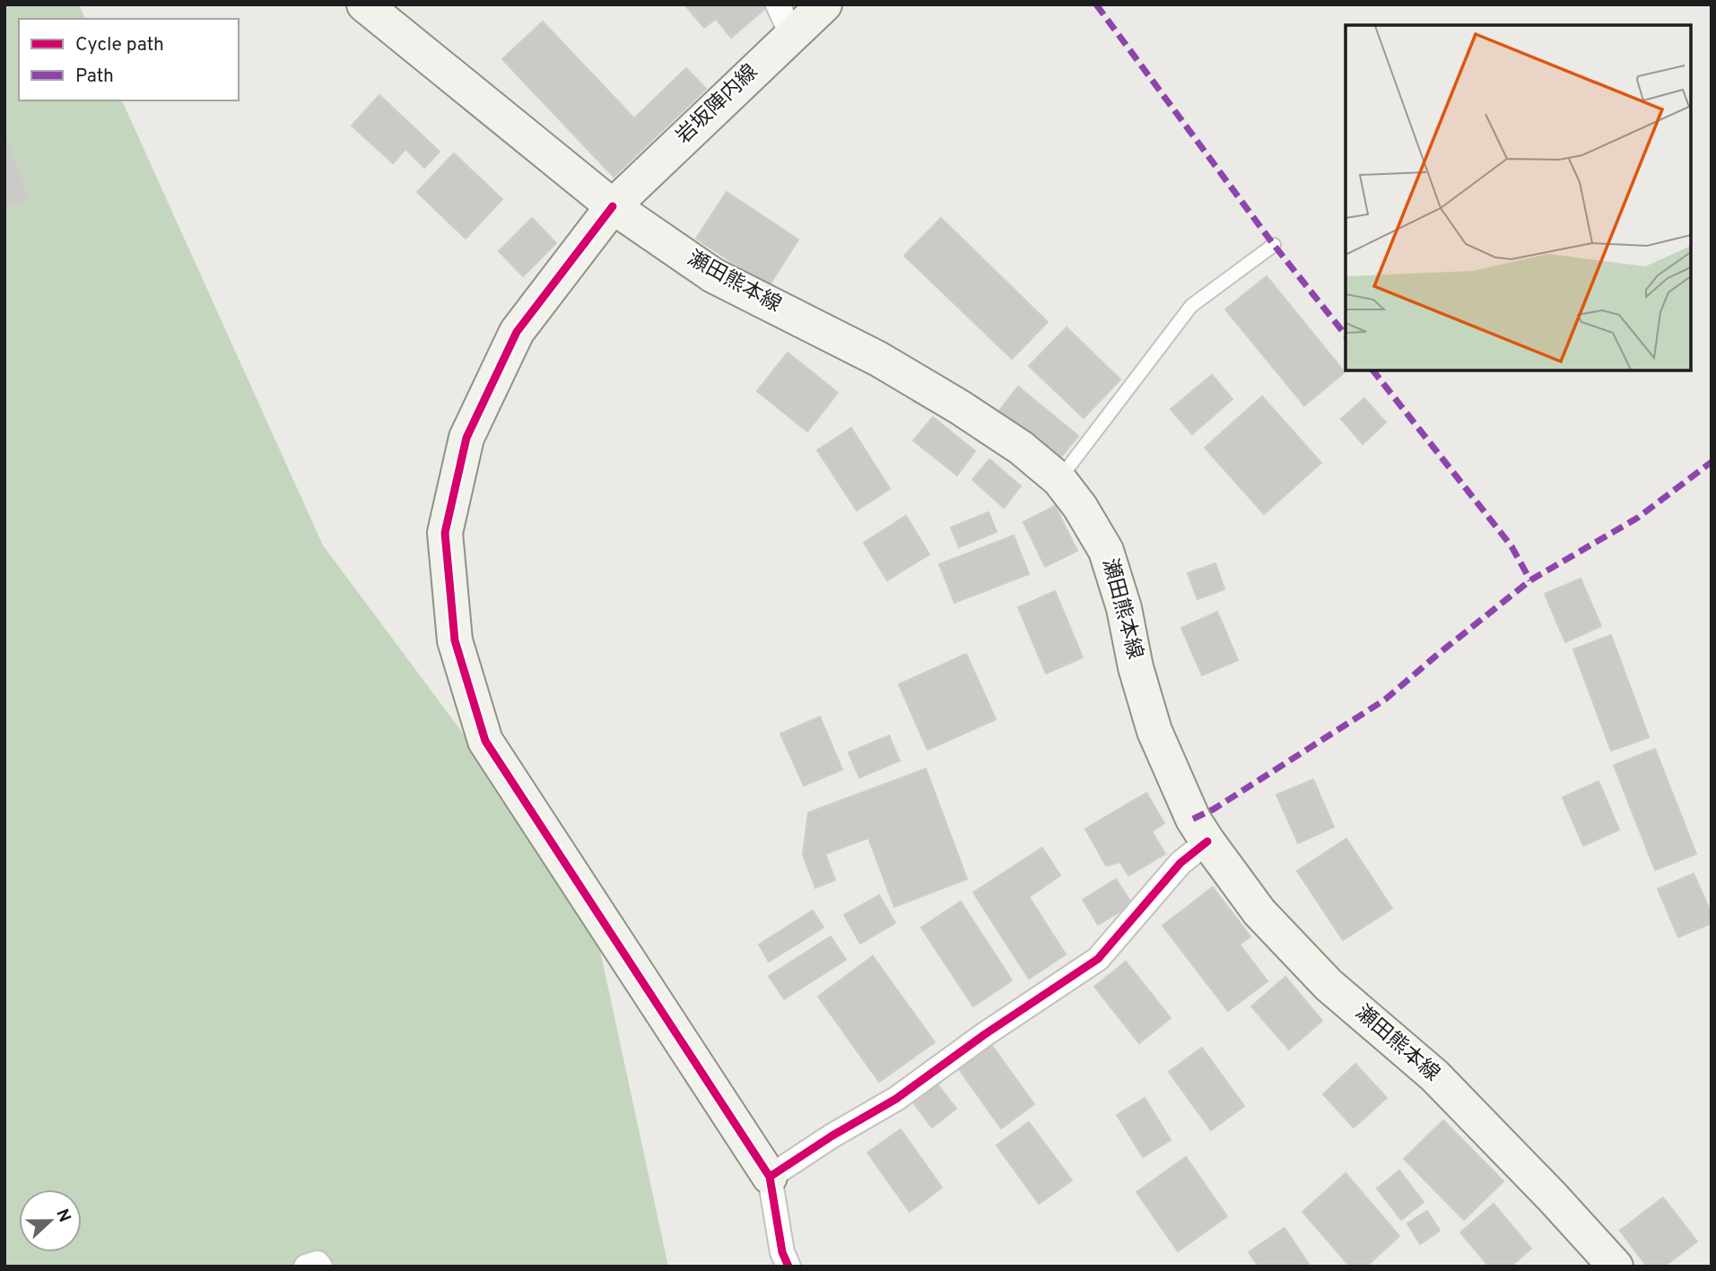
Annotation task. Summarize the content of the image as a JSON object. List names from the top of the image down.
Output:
{
  "streets": {
    "main road": ["岩坂陣内線", "瀬田熊本線"]
  },
  "crossings": [
    ["岩坂陣内線", "瀬田熊本線"]
  ],
  "legend": ["Cycle path", "Path"],
  "north": "right"
}
